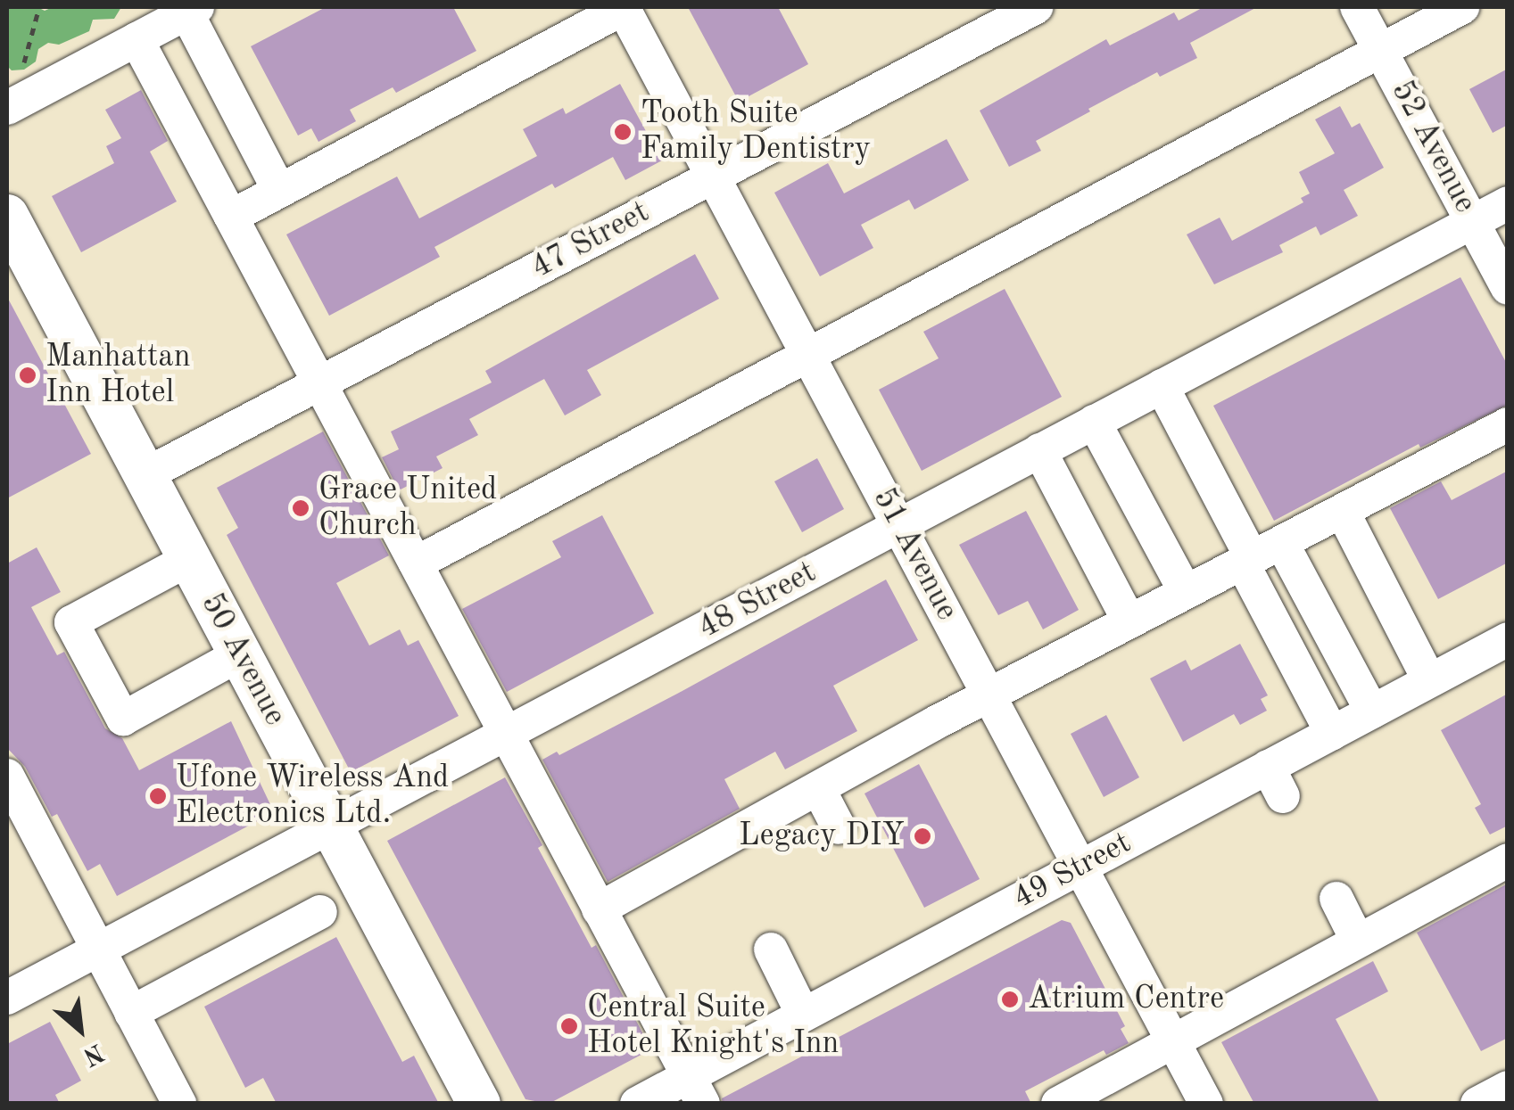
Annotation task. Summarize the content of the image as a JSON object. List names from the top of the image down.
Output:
{
  "streets": {
    "main road": ["50 Avenue"],
    "street": [
      "52 Avenue",
      "47 Street",
      "51 Avenue",
      "48 Street",
      "49 Street"
    ]
  },
  "crossings": [
    ["52 Avenue", "48 Street"],
    ["47 Street", "51 Avenue"],
    ["47 Street", "50 Avenue"],
    ["51 Avenue", "48 Street"],
    ["51 Avenue", "49 Street"],
    ["48 Street", "50 Avenue"]
  ],
  "places": [
    "Tooth Suite Family Dentistry",
    "Manhattan Inn Hotel",
    "Grace United Church",
    "Ufone Wireless And Electronics Ltd.",
    "Legacy DIY",
    "Atrium Centre",
    "Central Suite Hotel Knight's Inn"
  ],
  "north": "bottom right"
}
